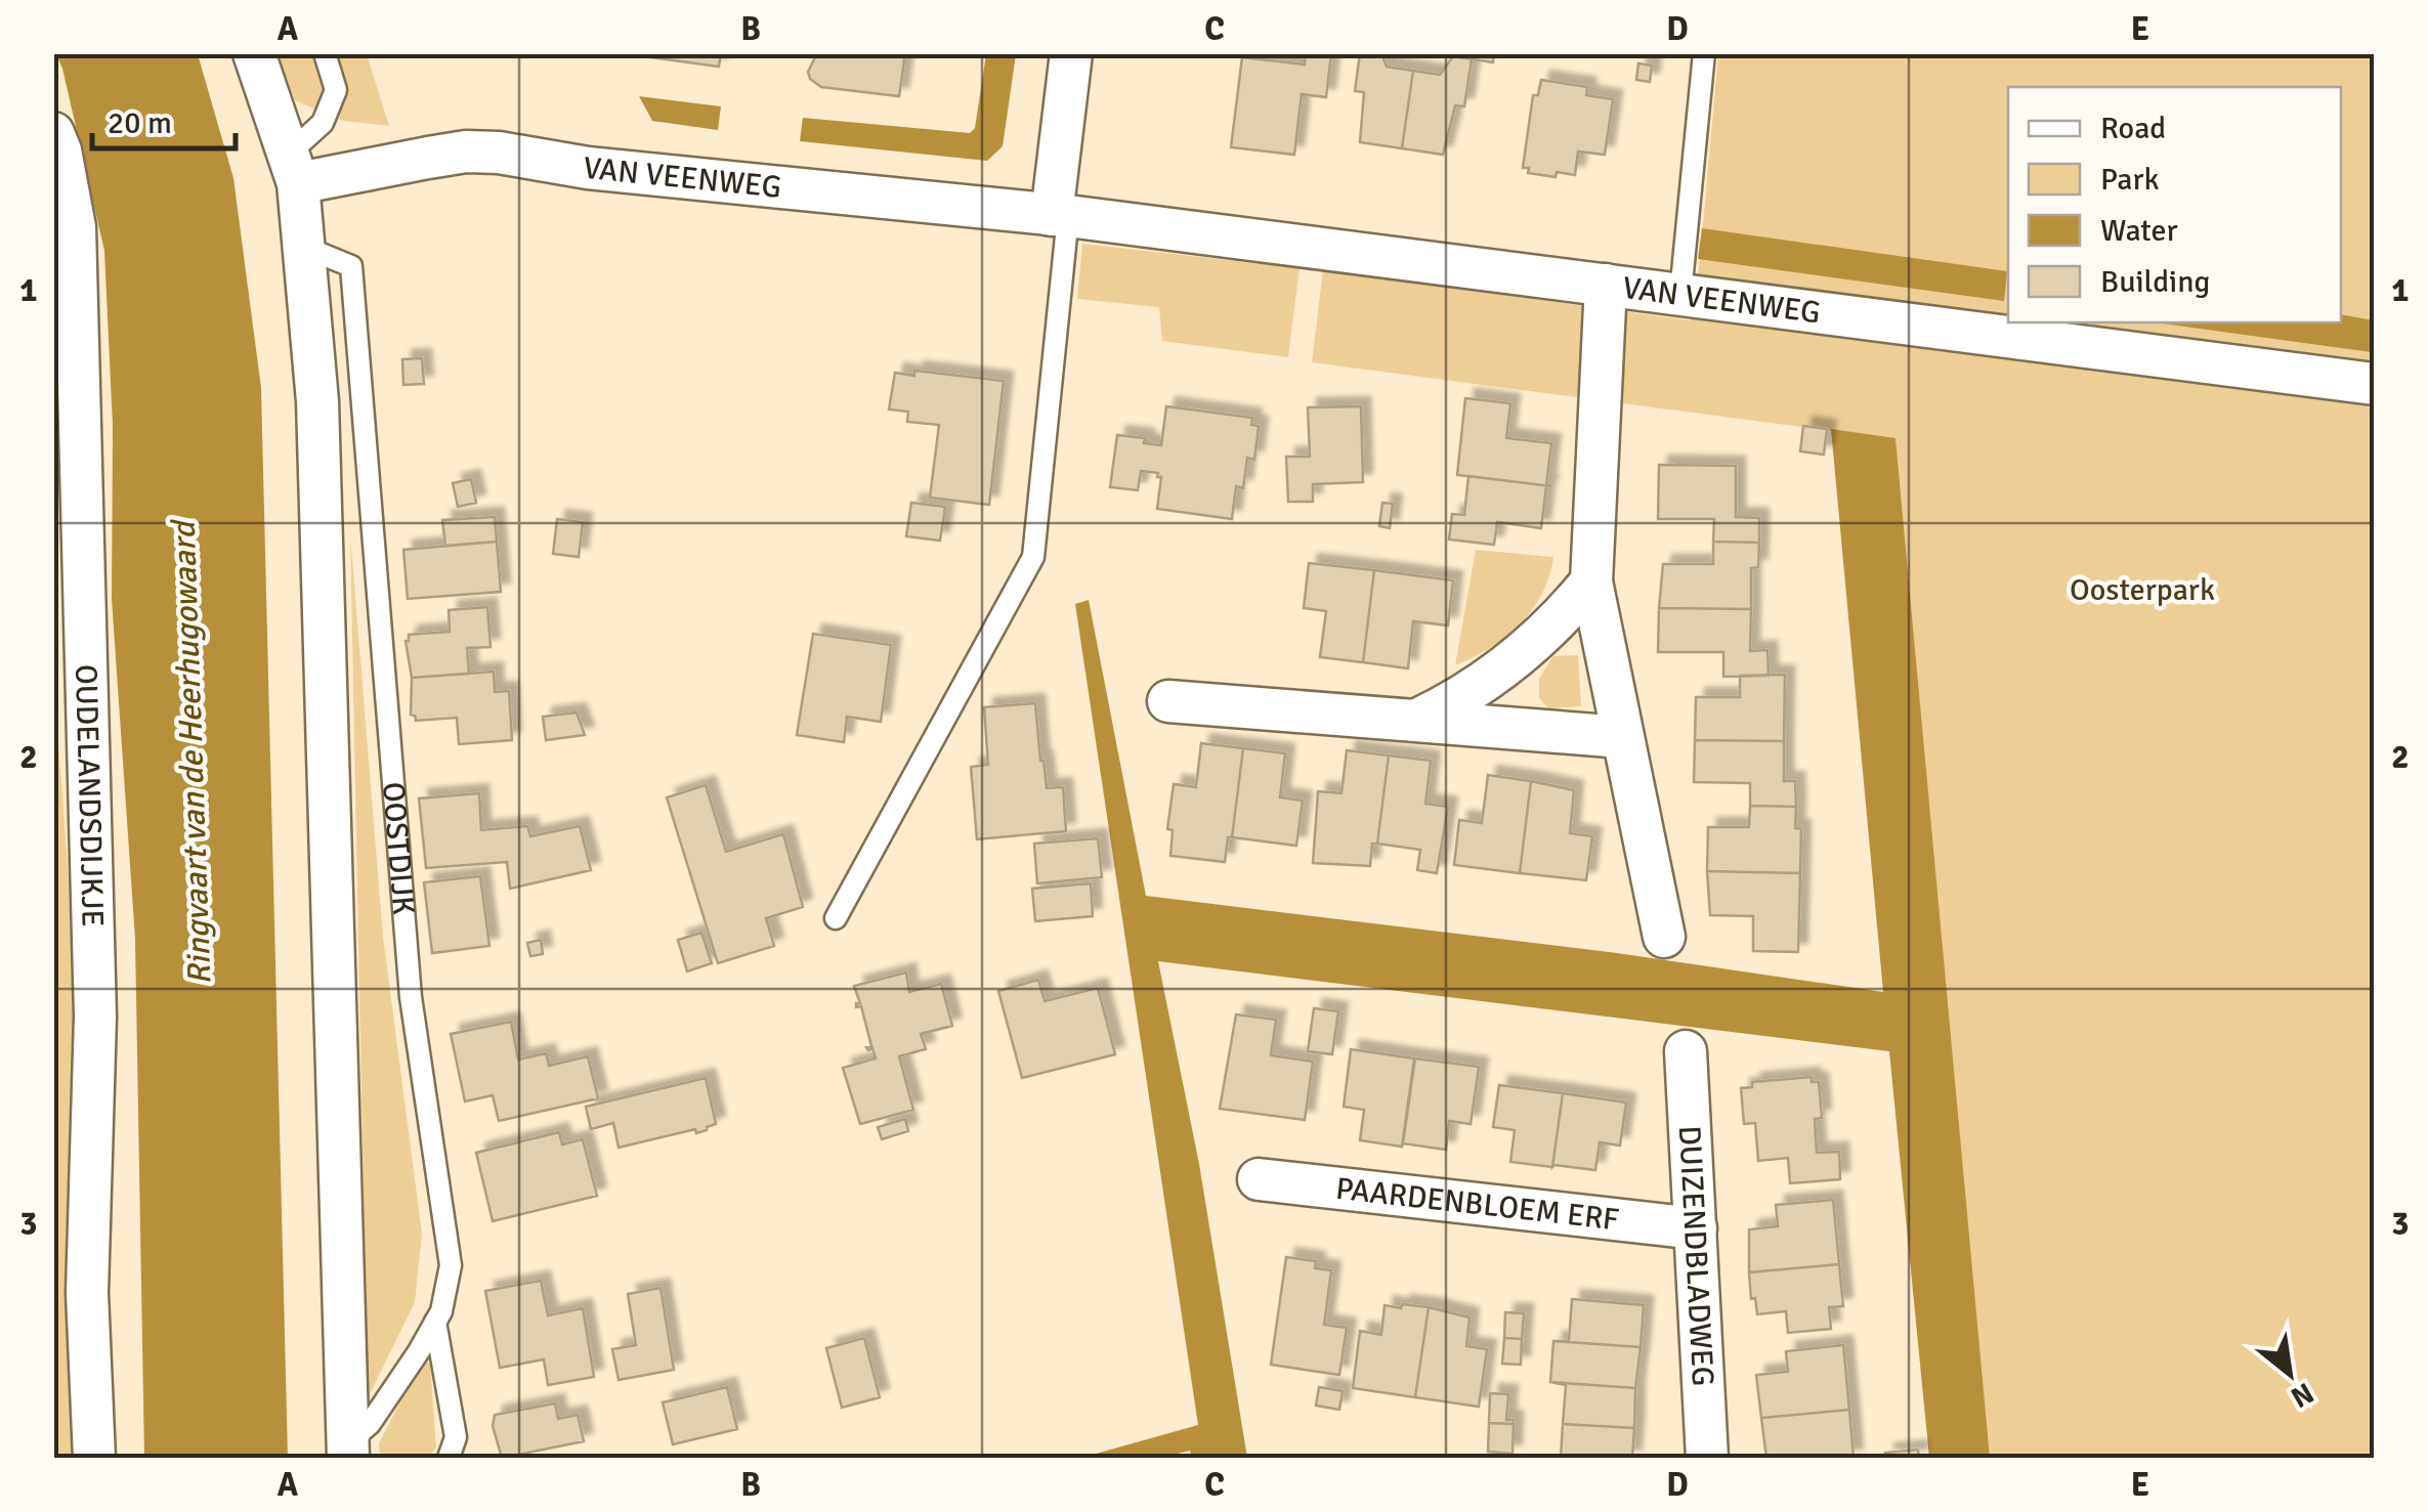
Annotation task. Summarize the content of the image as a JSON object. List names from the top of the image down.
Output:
{
  "streets": {
    "street": [
      "VAN VEENWEG",
      "OUDELANDSDIJKJE",
      "OOSTDIJK",
      "PAARDENBLOEM ERF",
      "DUIZENDBLADWEG"
    ]
  },
  "crossings": [
    ["VAN VEENWEG", "OOSTDIJK"],
    ["PAARDENBLOEM ERF", "DUIZENDBLADWEG"]
  ],
  "water": ["Ringvaart van de Heerhugowaard"],
  "parks": ["Oosterpark"],
  "legend": [
    "Road",
    "Park",
    "Water",
    "Building"
  ],
  "scale_bar": "20 m",
  "north": "bottom right",
  "grid": {
    "columns": [
      "A",
      "B",
      "C",
      "D",
      "E"
    ],
    "rows": ["1", "2", "3"]
  }
}
